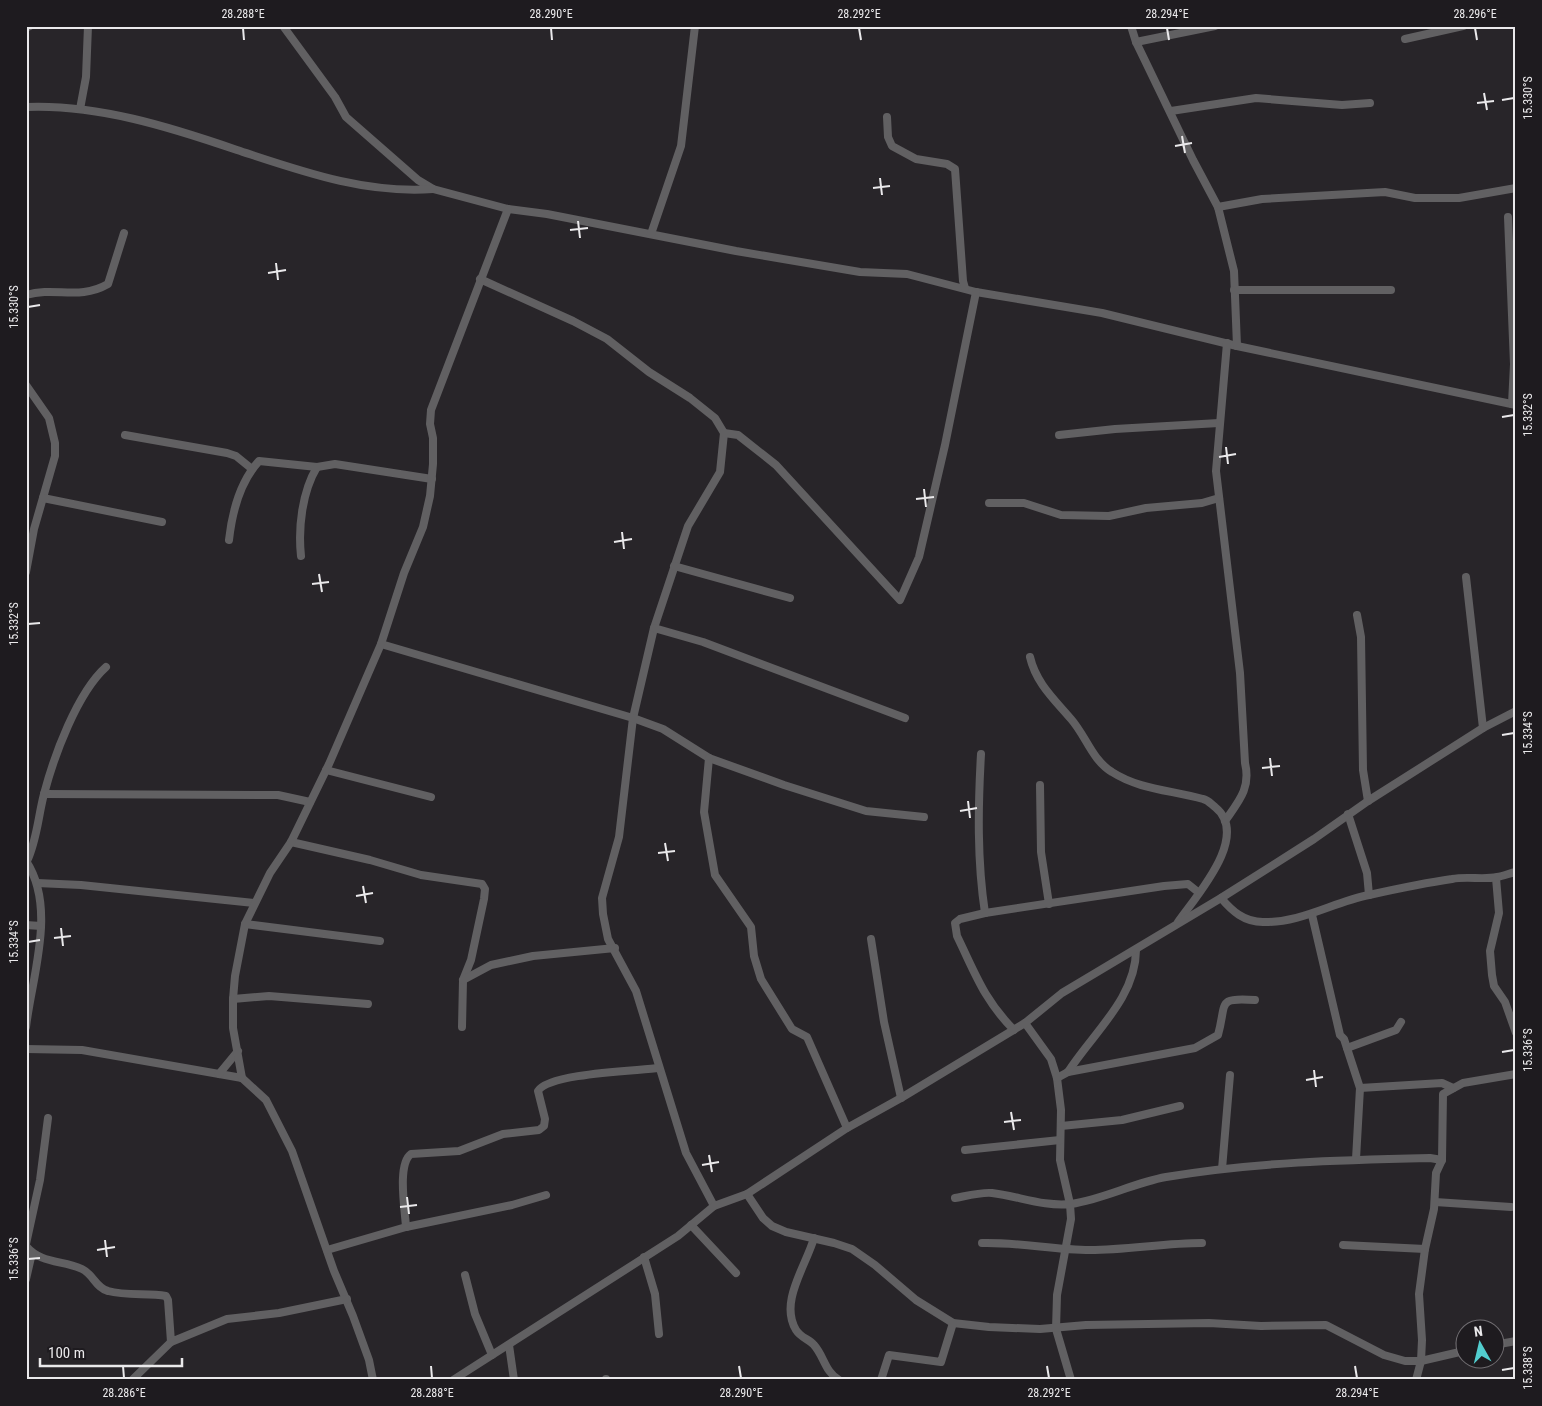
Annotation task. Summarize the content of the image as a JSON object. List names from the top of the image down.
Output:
{
  "scale_bar": "100 m",
  "north": "top",
  "coordinates": [
    "28.288°E",
    "28.290°E",
    "28.292°E",
    "28.294°E",
    "28.296°E",
    "15.330°S",
    "15.332°S",
    "15.334°S",
    "15.336°S",
    "15.338°S",
    "28.286°E"
  ]
}
